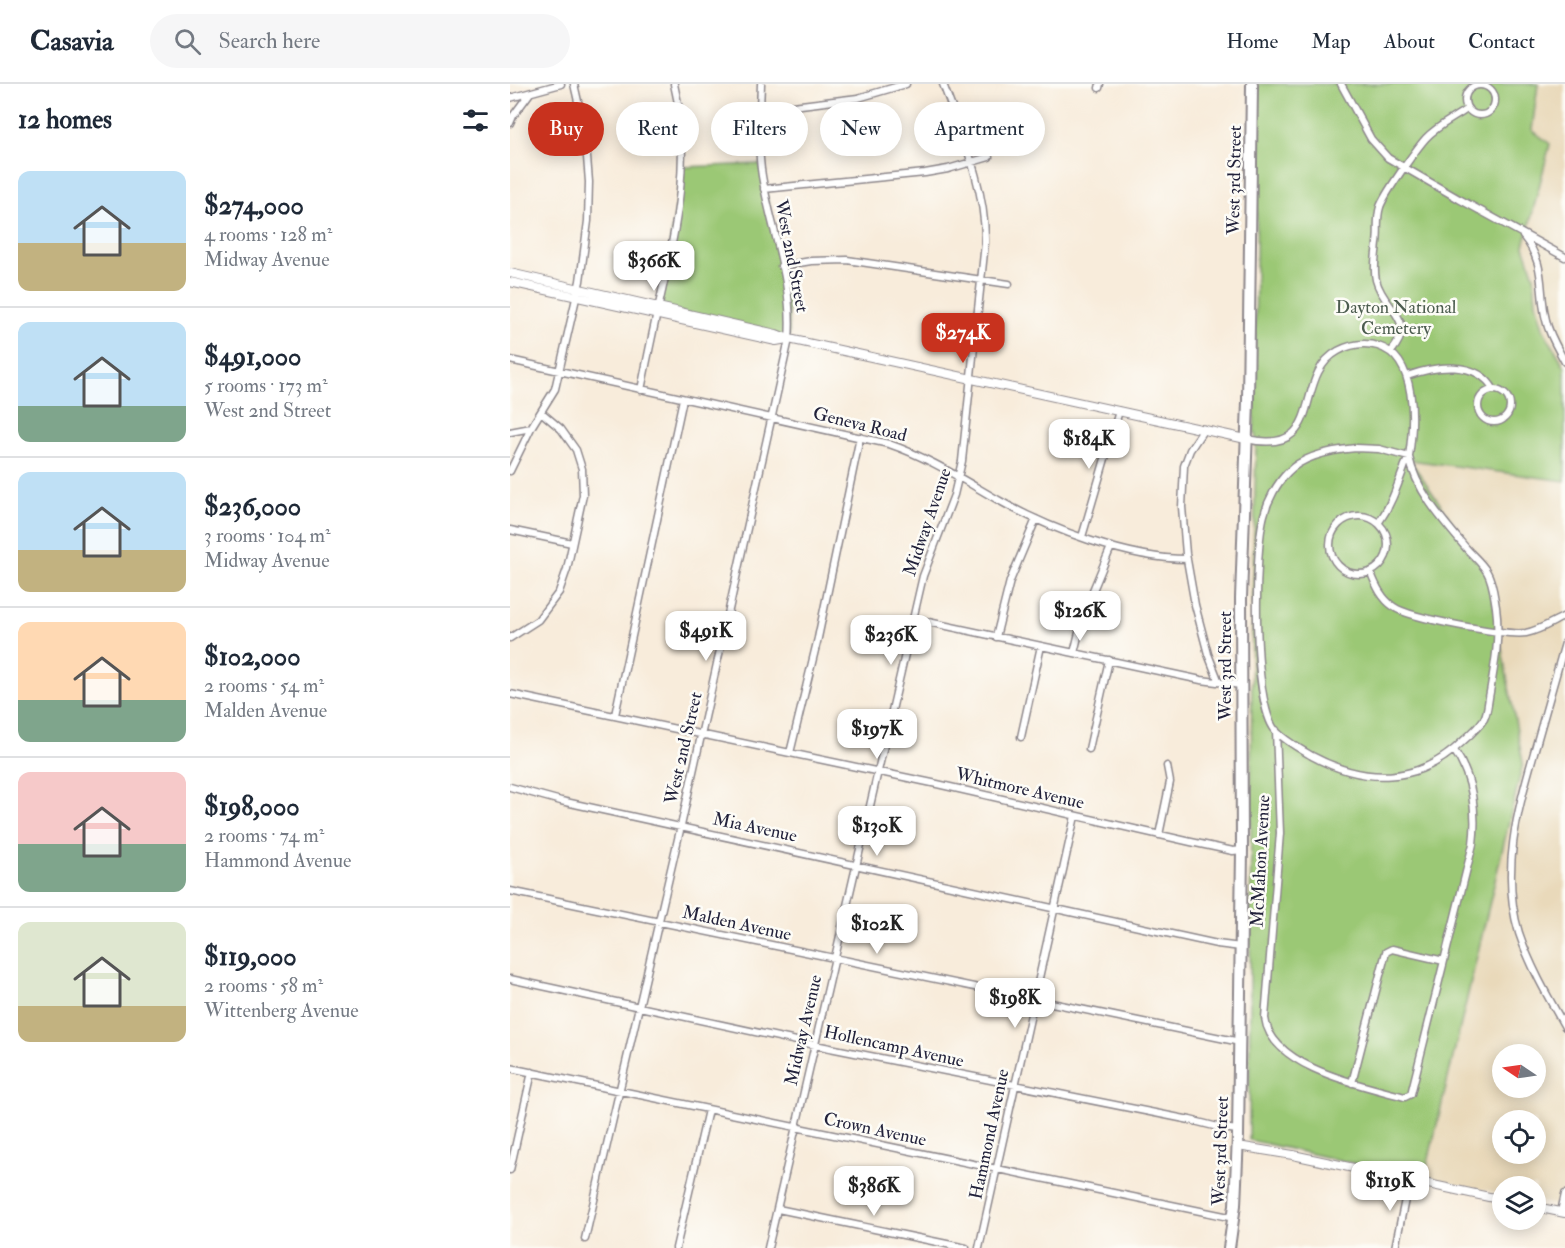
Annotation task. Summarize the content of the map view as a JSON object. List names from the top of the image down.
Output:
{
  "streets": {
    "main road": ["West 3rd Street"],
    "street": [
      "West 2nd Street",
      "Geneva Road",
      "Midway Avenue",
      "Whitmore Avenue",
      "Mia Avenue",
      "McMahon Avenue",
      "Malden Avenue",
      "Hollencamp Avenue",
      "Crown Avenue",
      "Hammond Avenue"
    ]
  },
  "crossings": [
    ["West 3rd Street", "Whitmore Avenue"],
    ["West 3rd Street", "Mia Avenue"],
    ["West 3rd Street", "Malden Avenue"],
    ["West 3rd Street", "Hollencamp Avenue"],
    ["West 3rd Street", "Crown Avenue"],
    ["West 2nd Street", "Geneva Road"],
    ["West 2nd Street", "Whitmore Avenue"],
    ["West 2nd Street", "Mia Avenue"],
    ["West 2nd Street", "Malden Avenue"],
    ["West 2nd Street", "Hollencamp Avenue"],
    ["West 2nd Street", "Crown Avenue"],
    ["Geneva Road", "Midway Avenue"],
    ["Midway Avenue", "Whitmore Avenue"],
    ["Midway Avenue", "Mia Avenue"],
    ["Midway Avenue", "Malden Avenue"],
    ["Midway Avenue", "Hollencamp Avenue"],
    ["Midway Avenue", "Crown Avenue"],
    ["Whitmore Avenue", "Hammond Avenue"],
    ["Mia Avenue", "Hammond Avenue"],
    ["Malden Avenue", "Hammond Avenue"],
    ["Hollencamp Avenue", "Hammond Avenue"],
    ["Crown Avenue", "Hammond Avenue"]
  ],
  "parks": ["Dayton National Cemetery"],
  "north": "left",
  "page": {
    "header": "Casavia",
    "search": "Search here",
    "nav": [
      "Home",
      "Map",
      "About",
      "Contact"
    ],
    "heading": "12 homes",
    "chip": [
      "Buy",
      "Rent",
      "Filters",
      "New",
      "Apartment"
    ],
    "list": [
      {
        "name": "$274,000",
        "note": "4 rooms · 128 m² · Midway Avenue"
      },
      {
        "name": "$491,000",
        "note": "5 rooms · 173 m² · West 2nd Street"
      },
      {
        "name": "$236,000",
        "note": "3 rooms · 104 m² · Midway Avenue"
      },
      {
        "name": "$102,000",
        "note": "2 rooms · 54 m² · Malden Avenue"
      },
      {
        "name": "$198,000",
        "note": "2 rooms · 74 m² · Hammond Avenue"
      },
      {
        "name": "$119,000",
        "note": "2 rooms · 58 m² · Wittenberg Avenue"
      }
    ],
    "price": [
      "$366K",
      "$274K",
      "$184K",
      "$126K",
      "$491K",
      "$236K",
      "$197K",
      "$130K",
      "$102K",
      "$198K",
      "$119K",
      "$386K"
    ]
  }
}
